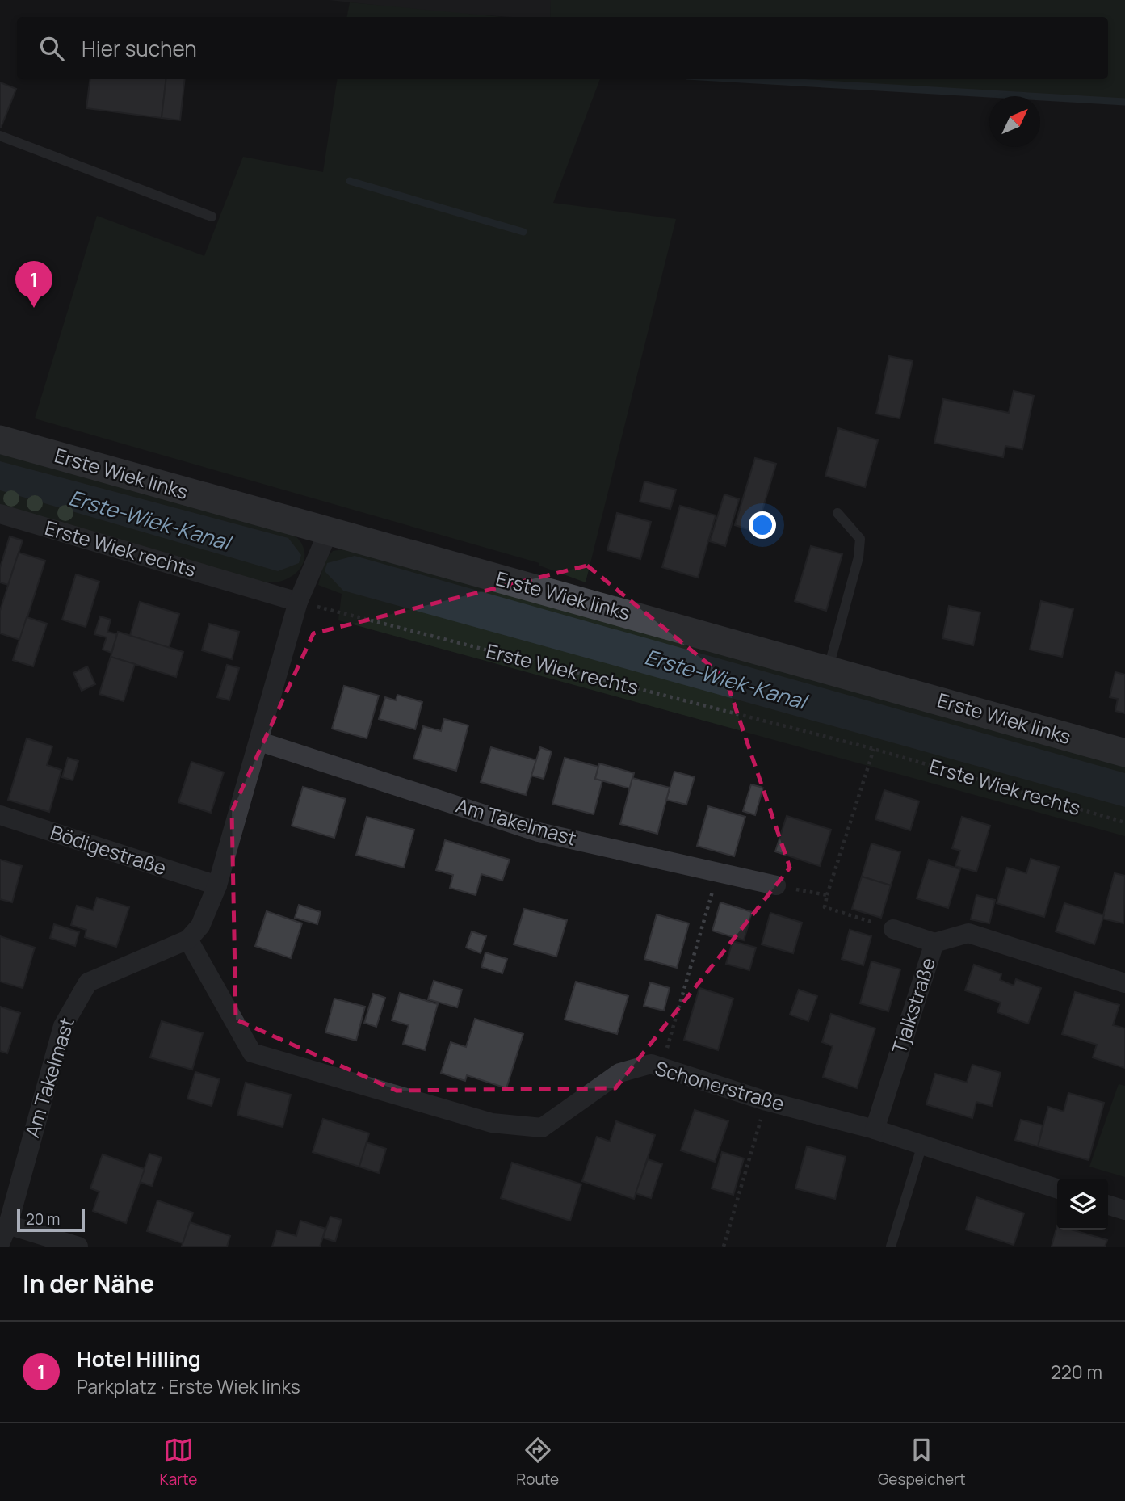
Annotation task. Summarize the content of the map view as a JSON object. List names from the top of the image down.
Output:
{
  "streets": {
    "street": [
      "Erste Wiek links",
      "Erste Wiek rechts",
      "Am Takelmast",
      "Bödigestraße",
      "Tjalkstraße",
      "Schonerstraße"
    ]
  },
  "crossings": [
    ["Am Takelmast", "Schonerstraße"],
    ["Tjalkstraße", "Schonerstraße"]
  ],
  "water": ["Erste-Wiek-Kanal"],
  "scale_bar": "20 m",
  "north": "top right",
  "page": {
    "search": "Hier suchen",
    "pins": "1",
    "scale": "20 m",
    "heading": "In der Nähe",
    "list": [
      {
        "mark": "1",
        "name": "Hotel Hilling",
        "note": "Parkplatz · Erste Wiek links",
        "value": "220 m"
      }
    ],
    "nav": ["Karte", "Route", "Gespeichert"]
  }
}
